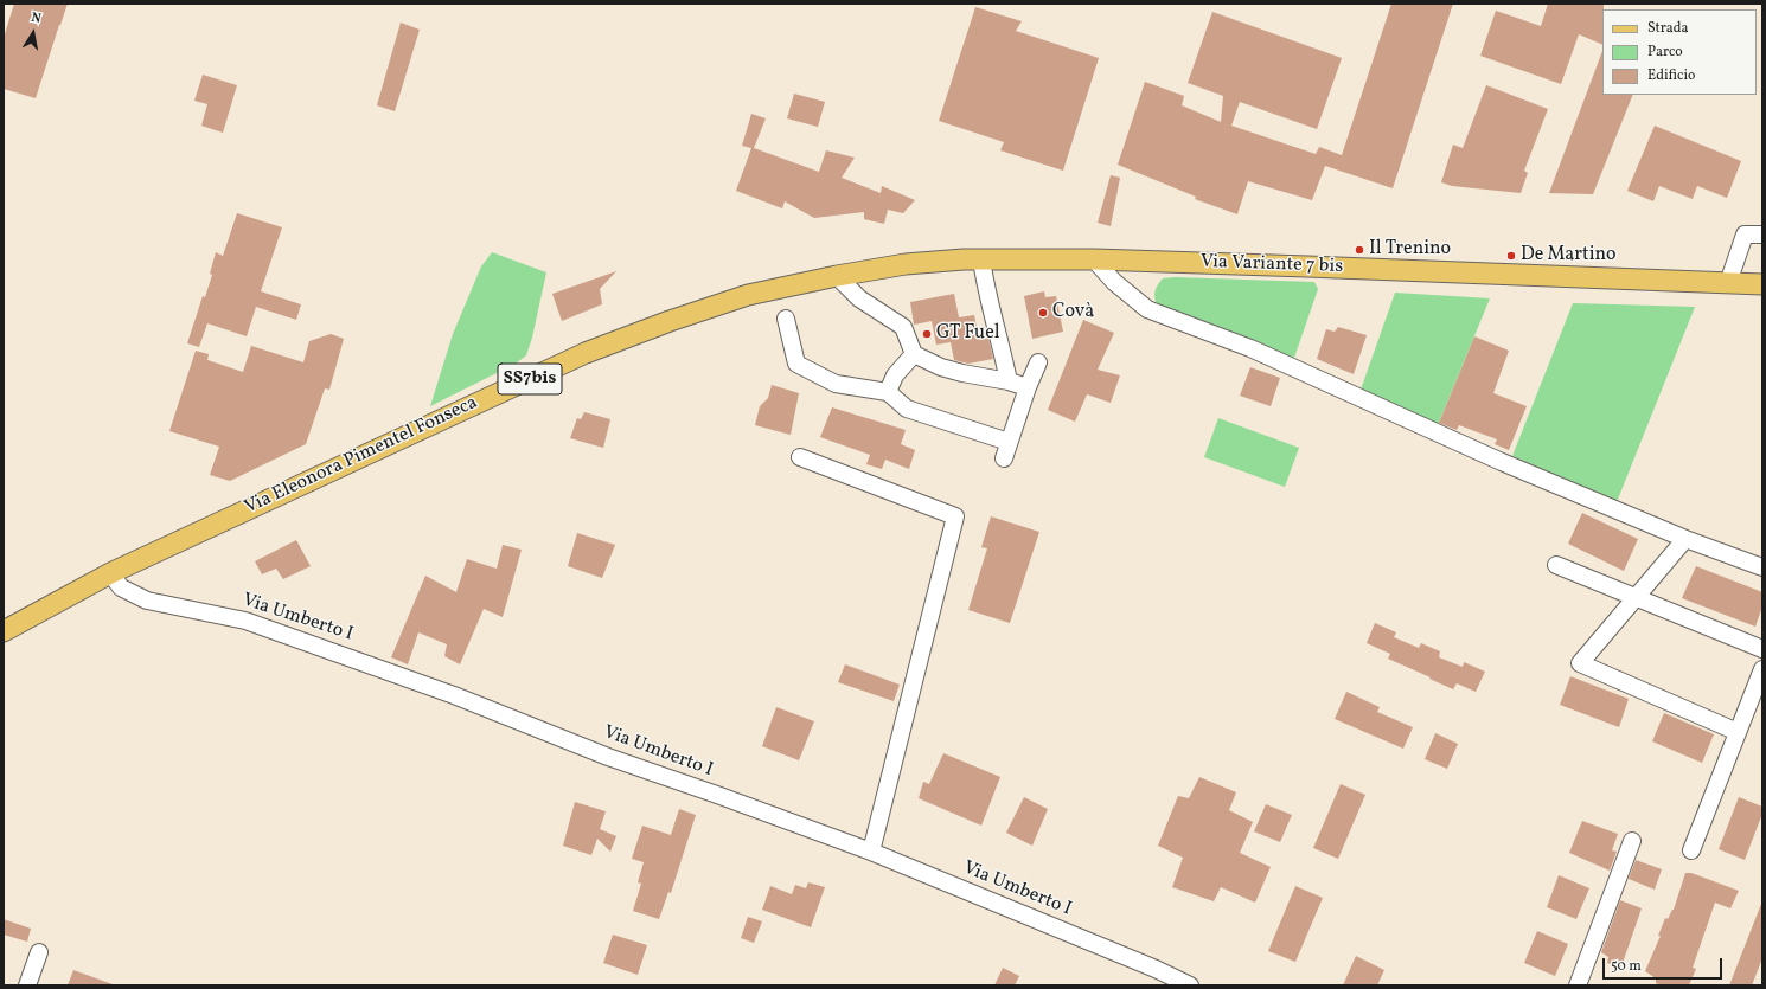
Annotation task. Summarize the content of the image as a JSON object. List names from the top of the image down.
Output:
{
  "streets": {
    "main road": ["Via Variante 7 bis", "SS7bis", "Via Eleonora Pimentel Fonseca"],
    "street": ["Via Umberto I"]
  },
  "crossings": [
    ["Via Variante 7 bis", "Via Eleonora Pimentel Fonseca"],
    ["Via Eleonora Pimentel Fonseca", "Via Umberto I"]
  ],
  "places": [
    "Il Trenino",
    "De Martino",
    "Covà",
    "GT Fuel"
  ],
  "legend": ["Strada", "Parco", "Edificio"],
  "scale_bar": "50 m",
  "north": "top"
}
